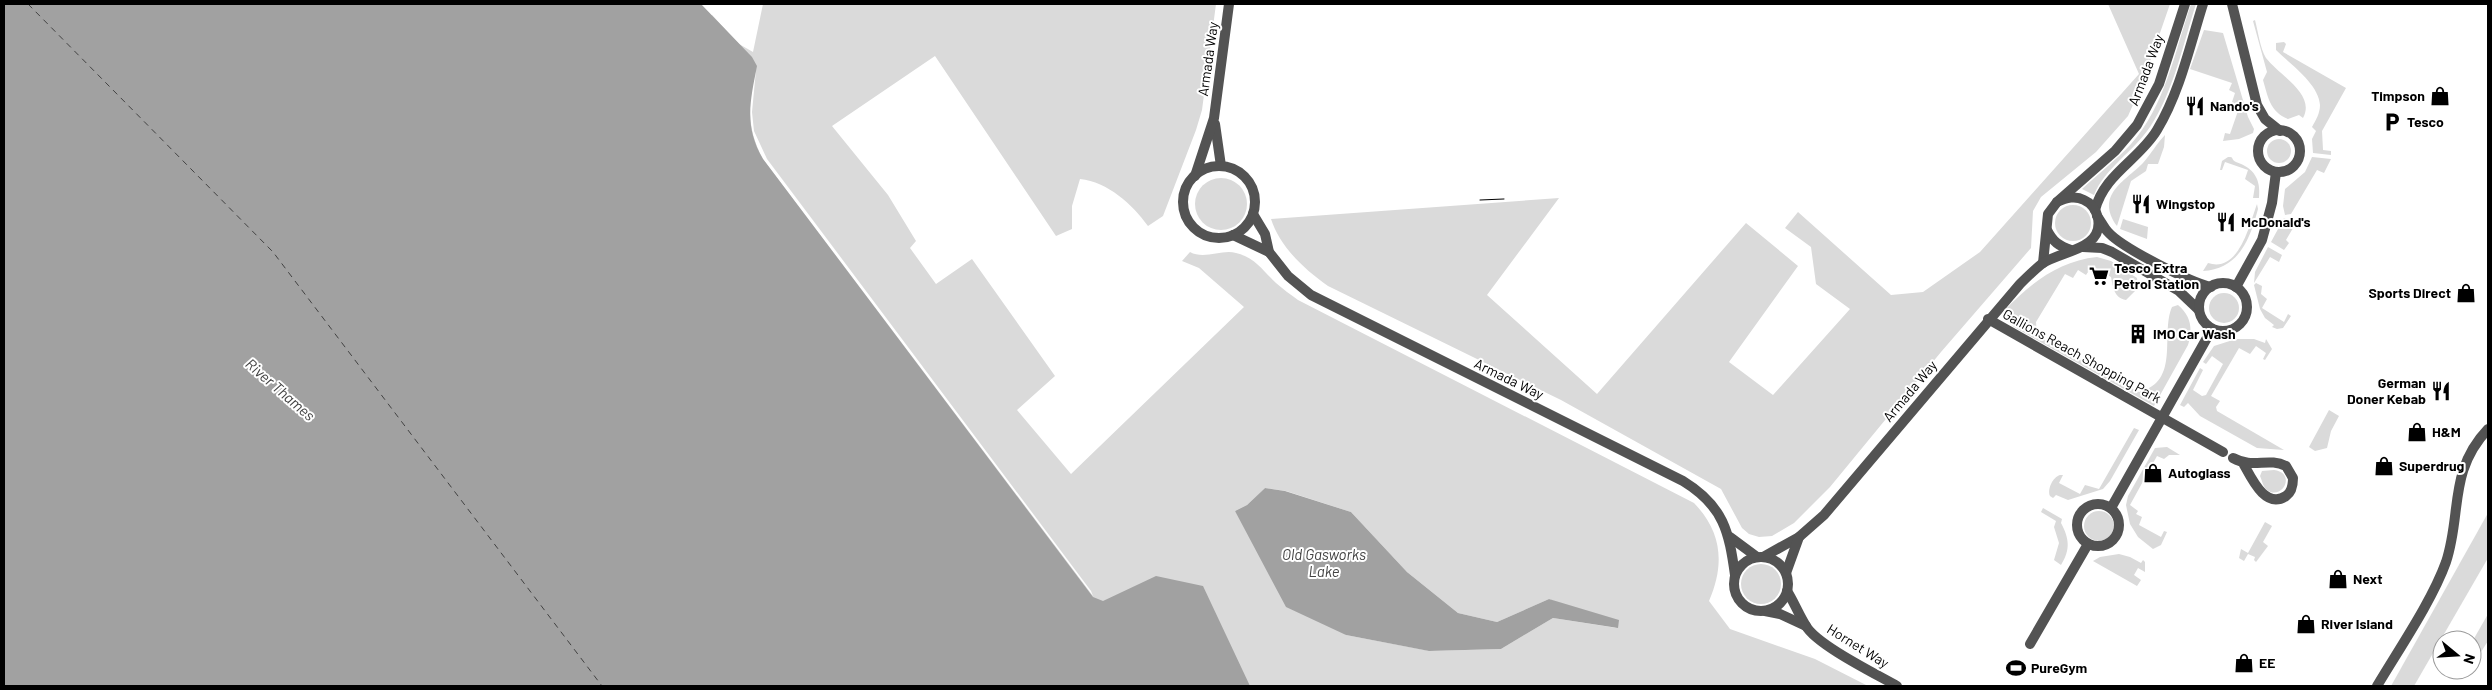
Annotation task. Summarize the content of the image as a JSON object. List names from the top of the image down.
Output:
{
  "streets": {
    "street": ["Armada Way", "Gallions Reach Shopping Park", "Hornet Way"]
  },
  "crossings": [
    ["Armada Way", "Gallions Reach Shopping Park"],
    ["Armada Way", "Hornet Way"]
  ],
  "water": ["River Thames", "Old Gasworks Lake"],
  "places": {
    "shop": [
      "Timpson",
      "Sports Direct",
      "H&M",
      "Superdrug",
      "Autoglass",
      "Next",
      "River Island",
      "EE"
    ],
    "restaurant": [
      "Nando's",
      "Wingstop",
      "McDonald's",
      "German Doner Kebab"
    ],
    "parking": ["Tesco"],
    "supermarket": ["Tesco Extra Petrol Station"],
    "building": ["IMO Car Wash"],
    "sports": ["PureGym"]
  },
  "north": "right"
}
